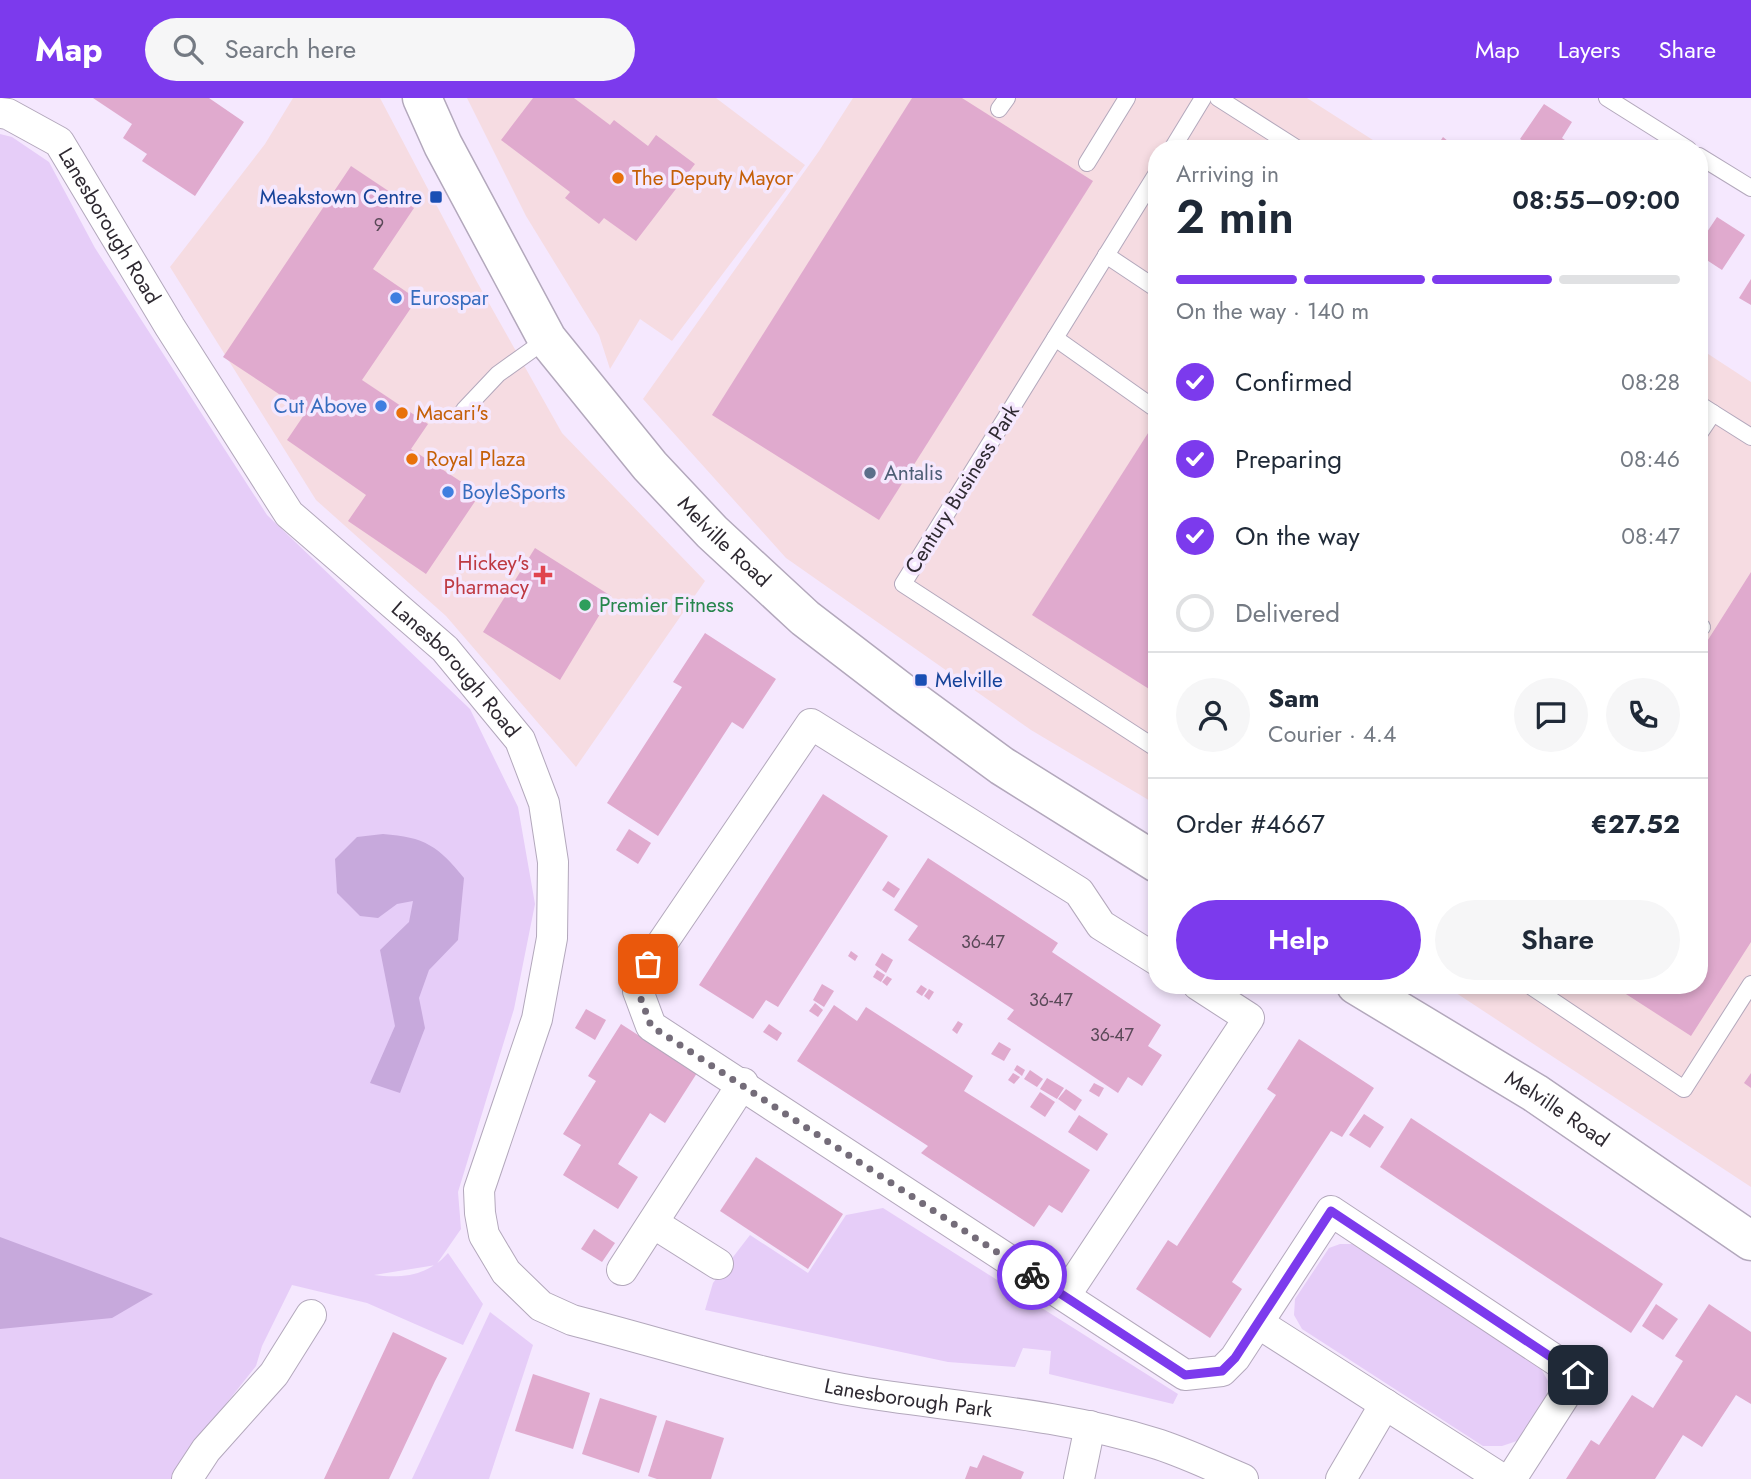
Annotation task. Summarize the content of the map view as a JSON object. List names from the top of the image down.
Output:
{
  "streets": {
    "street": ["Lanesborough Road", "Melville Road", "Lanesborough Park"],
    "lane": ["Century Business Park"]
  },
  "crossings": [
    ["Lanesborough Road", "Lanesborough Park"]
  ],
  "places": {
    "other": [
      "The Deputy Mayor",
      "Eurospar",
      "Cut Above",
      "Macari's",
      "Royal Plaza",
      "Antalis",
      "BoyleSports",
      "Premier Fitness"
    ],
    "transit": ["Meakstown Centre", "Melville"],
    "health": ["Hickey's Pharmacy"]
  },
  "house_numbers": [
    "9",
    "36-47",
    "36-47",
    "36-47"
  ],
  "page": {
    "header": "Map",
    "search": "Search here",
    "nav": ["Map", "Layers", "Share"],
    "heading": ["2 min", "Arriving in", "08:55–09:00"],
    "panel": [
      "Sam",
      "Courier · 4.4",
      "Order #4667",
      "€27.52"
    ],
    "bar": "On the way · 140 m",
    "list": [
      ["Confirmed", "08:28"],
      ["Preparing", "08:46"],
      ["On the way", "08:47"],
      "Delivered"
    ],
    "buttons": ["Help", "Share"]
  }
}
